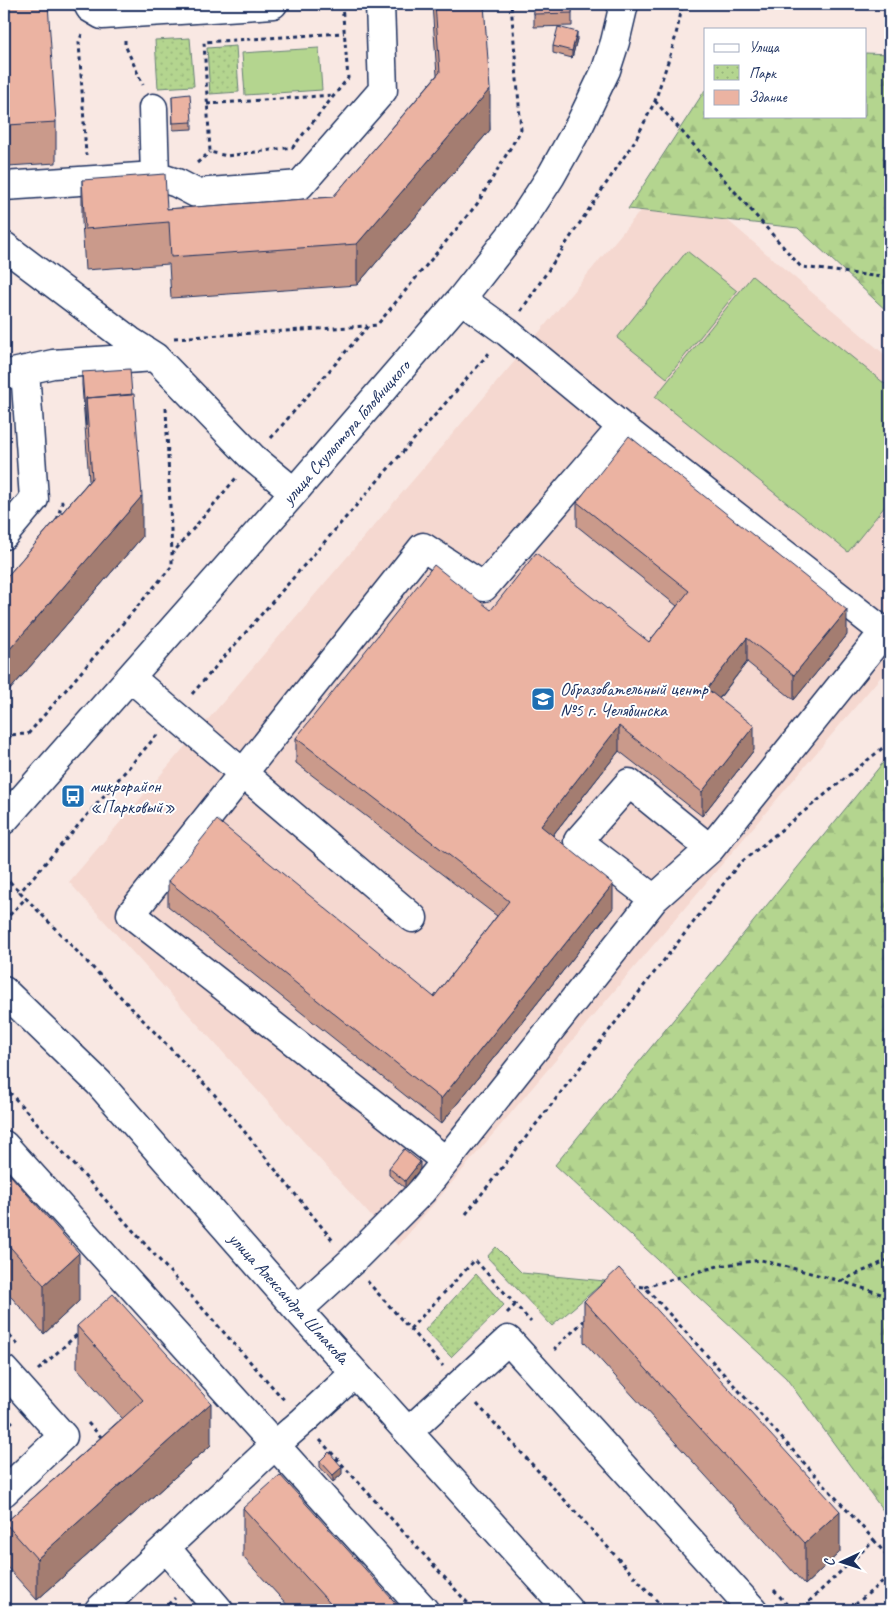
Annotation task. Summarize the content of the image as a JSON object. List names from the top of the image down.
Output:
{
  "streets": {
    "street": ["улица Скульптора Головницкого", "улица Александра Шмакова"]
  },
  "places": {
    "school or university": ["Образовательный центр №5 г. Челябинска"],
    "bus stop": ["микрорайон «Парковый»"]
  },
  "legend": ["Улица", "Парк", "Здание"],
  "north": "left"
}
